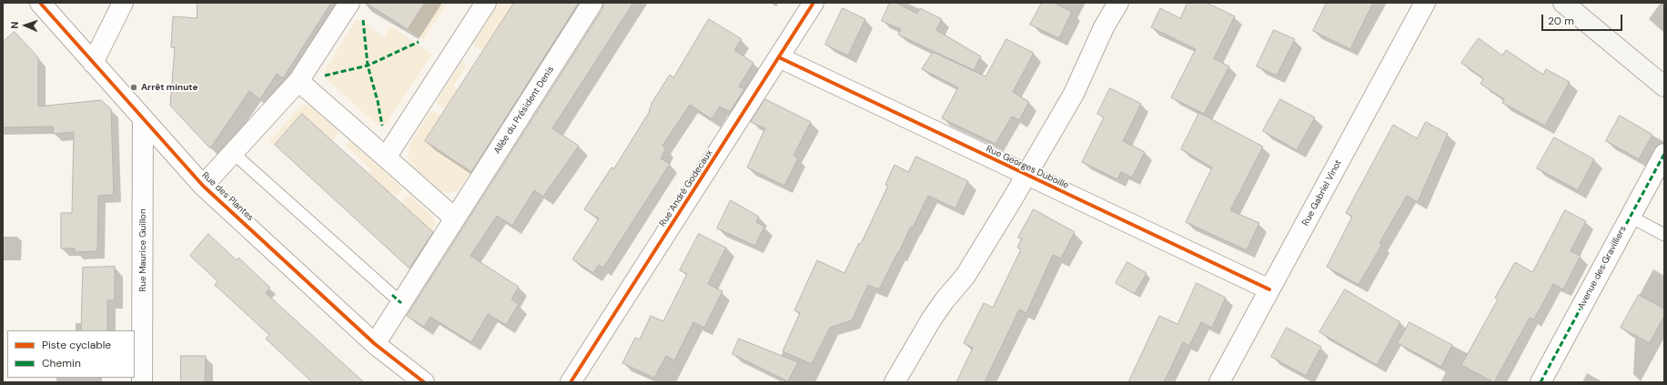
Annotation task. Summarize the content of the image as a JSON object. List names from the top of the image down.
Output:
{
  "streets": {
    "street": [
      "Allée du Président Denis",
      "Rue Georges Duboille",
      "Rue André Godecaux",
      "Rue Gabriel Vinot",
      "Rue des Plantes",
      "Rue Maurice Guillon",
      "Avenue des Gravilliers"
    ]
  },
  "crossings": [
    ["Allée du Président Denis", "Rue des Plantes"],
    ["Rue Georges Duboille", "Rue André Godecaux"],
    ["Rue Georges Duboille", "Rue Gabriel Vinot"],
    ["Rue des Plantes", "Rue Maurice Guillon"]
  ],
  "places": ["Arrêt minute"],
  "legend": ["Piste cyclable", "Chemin"],
  "scale_bar": "20 m",
  "north": "left"
}
